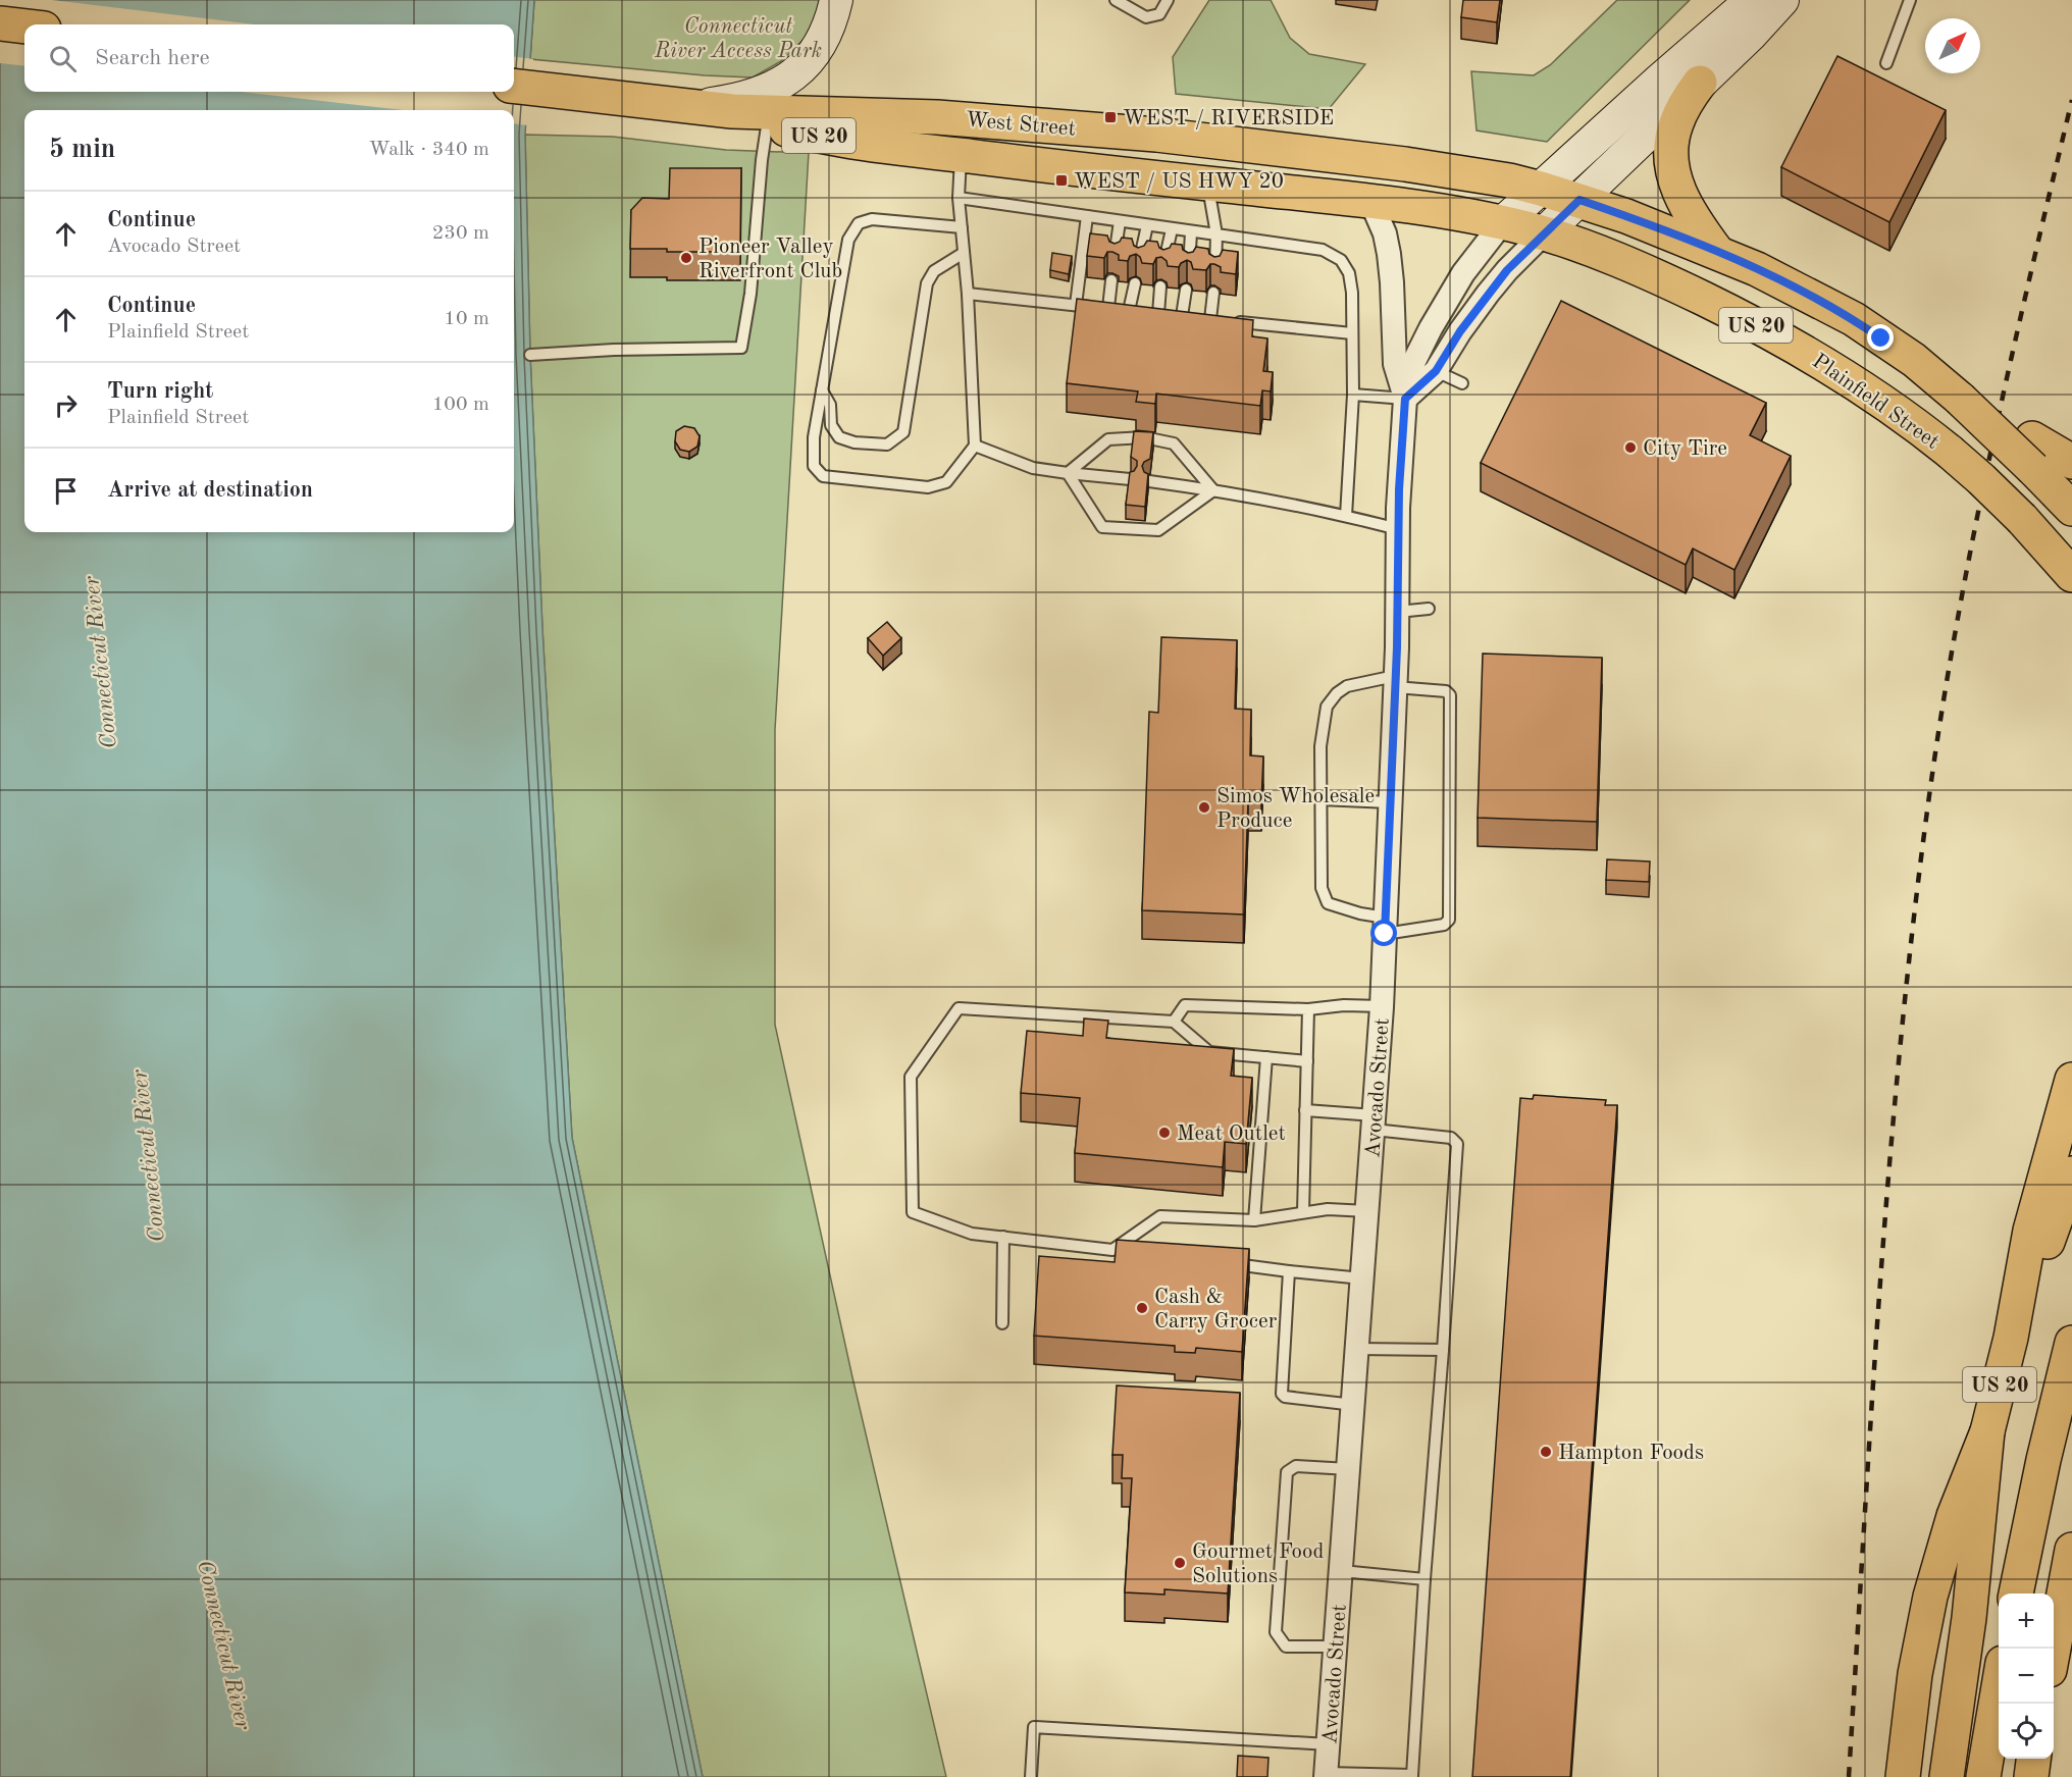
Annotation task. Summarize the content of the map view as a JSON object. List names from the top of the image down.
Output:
{
  "streets": {
    "main road": ["West Street", "US 20", "Plainfield Street"],
    "street": ["Avocado Street"]
  },
  "crossings": [
    ["West Street", "US 20"],
    ["West Street", "Plainfield Street"],
    ["West Street", "Avocado Street"],
    ["Plainfield Street", "Avocado Street"]
  ],
  "water": ["Connecticut River"],
  "parks": ["Connecticut River Access Park"],
  "places": {
    "transit": ["WEST / RIVERSIDE", "WEST / US HWY 20"],
    "other": [
      "Pioneer Valley Riverfront Club",
      "City Tire",
      "Simos Wholesale Produce",
      "Meat Outlet",
      "Cash & Carry Grocer",
      "Hampton Foods",
      "Gourmet Food Solutions"
    ]
  },
  "north": "top right",
  "page": {
    "search": "Search here",
    "heading": ["5 min", "Walk · 340 m"],
    "list": [
      ["Continue", "Avocado Street", "230 m"],
      ["Continue", "Plainfield Street", "10 m"],
      ["Turn right", "Plainfield Street", "100 m"],
      "Arrive at destination"
    ],
    "map_buttons": ["+", "−"]
  }
}
